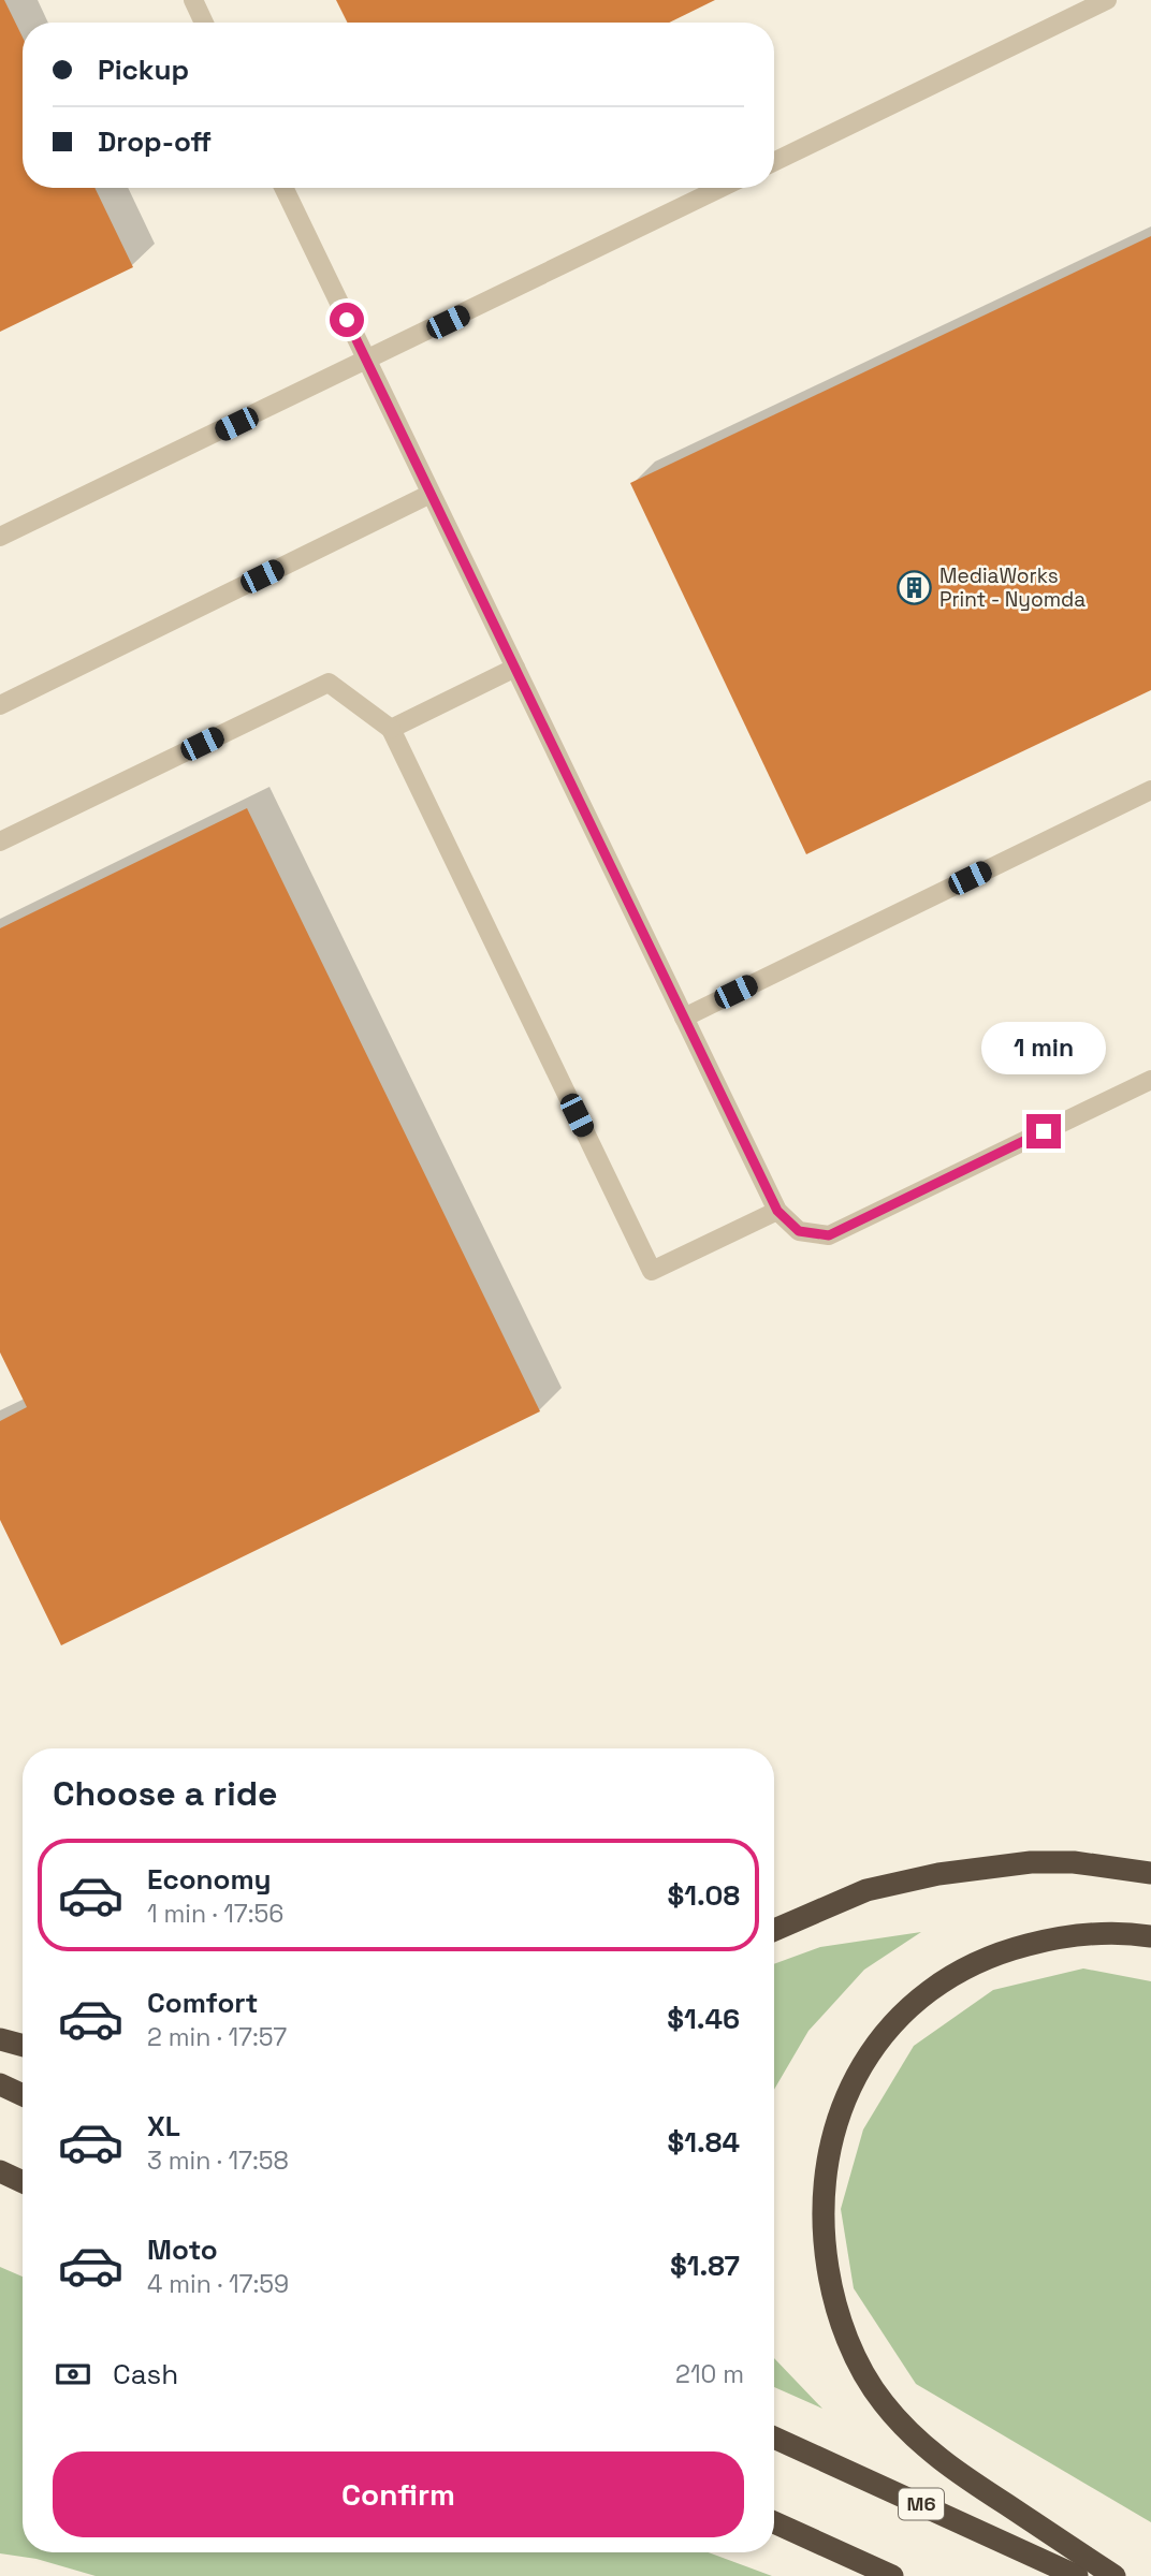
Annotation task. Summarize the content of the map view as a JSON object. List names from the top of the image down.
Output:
{
  "streets": {
    "highway": ["M6"]
  },
  "places": {
    "building": ["MediaWorks Print - Nyomda"]
  },
  "page": {
    "banner": ["Pickup", "Drop-off"],
    "bubble": "1 min",
    "heading": "Choose a ride",
    "list": [
      {
        "name": "Economy",
        "note": "1 min · 17:56",
        "value": "$1.08"
      },
      {
        "name": "Comfort",
        "note": "2 min · 17:57",
        "value": "$1.46"
      },
      {
        "name": "XL",
        "note": "3 min · 17:58",
        "value": "$1.84"
      },
      {
        "name": "Moto",
        "note": "4 min · 17:59",
        "value": "$1.87"
      }
    ],
    "pay": ["Cash", "210 m"],
    "buttons": "Confirm"
  }
}
